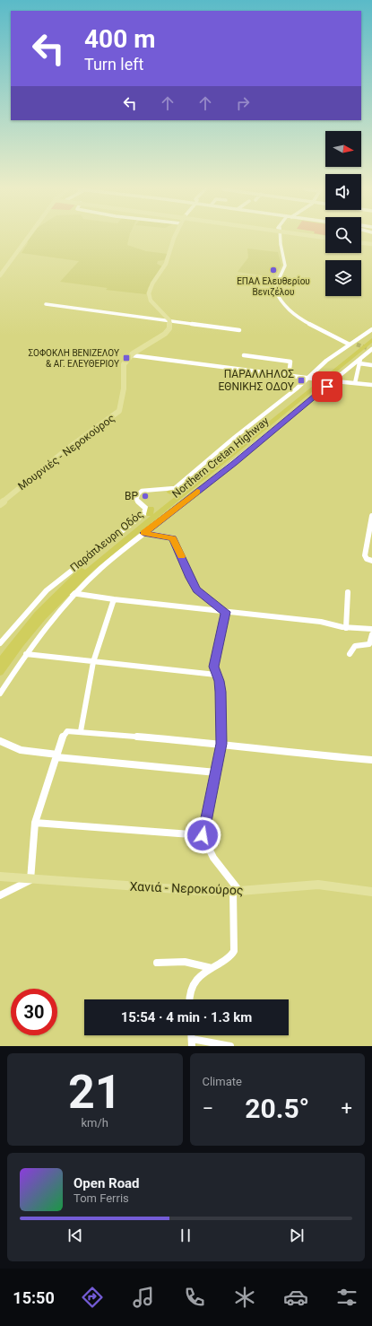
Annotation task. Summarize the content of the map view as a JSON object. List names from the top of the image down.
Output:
{
  "streets": {
    "highway": ["Northern Cretan Highway"],
    "main road": ["Μουρνιές - Νεροκούρος", "Χανιά - Νεροκούρος"],
    "street": ["Παράπλευρη Οδός"]
  },
  "places": {
    "other": ["ΕΠΑΛ Ελευθερίου Βενιζέλου", "BP"],
    "transit": ["ΣΟΦΟΚΛΗ ΒΕΝΙΖΕΛΟΥ & ΑΓ. ΕΛΕΥΘΕΡΙΟΥ", "ΠΑΡΑΛΛΗΛΟΣ ΕΘΝΙΚΗΣ ΟΔΟΥ"]
  },
  "north": "right",
  "page": {
    "turn": ["400 m", "Turn left"],
    "limit": "30",
    "trip": "15:54 · 4 min · 1.3 km",
    "tile": [
      ["21", "km/h"],
      "Climate"
    ],
    "heat": ["−", "20.5°", "+"],
    "song": ["Open Road", "Tom Ferris"],
    "tabs": "15:50"
  }
}
